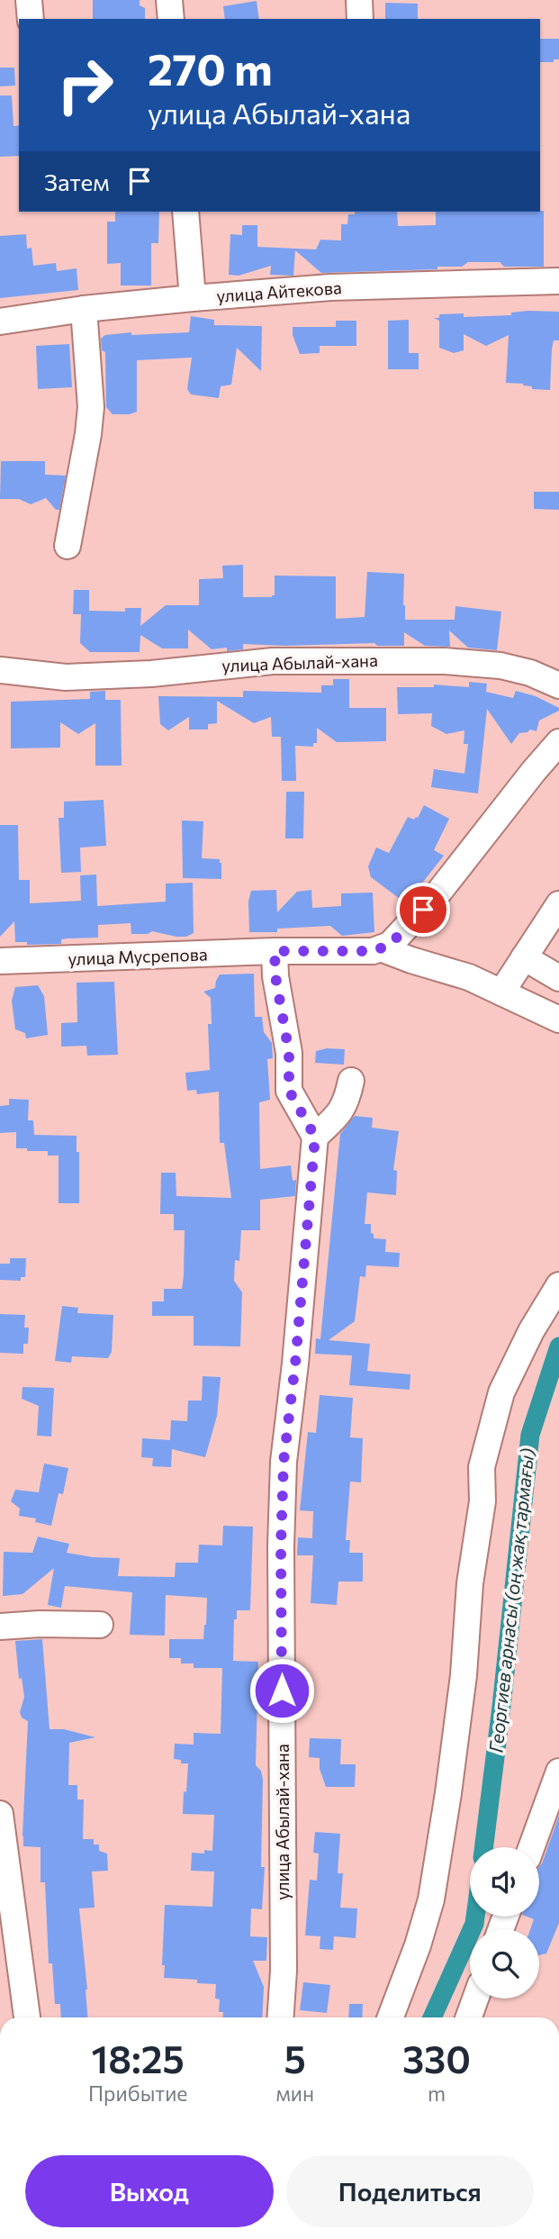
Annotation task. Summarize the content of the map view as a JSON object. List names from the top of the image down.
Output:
{
  "streets": {
    "street": ["улица Айтекова", "улица Абылай-хана", "улица Мусрепова"]
  },
  "water": ["Георгиев арнасы (оң жақ тармағы)"],
  "page": {
    "turn": ["270 m", "улица Абылай-хана"],
    "then": "Затем",
    "eta": [
      "18:25",
      "Прибытие",
      "5",
      "мин",
      "330",
      "m"
    ],
    "buttons": ["Выход", "Поделиться"]
  }
}
